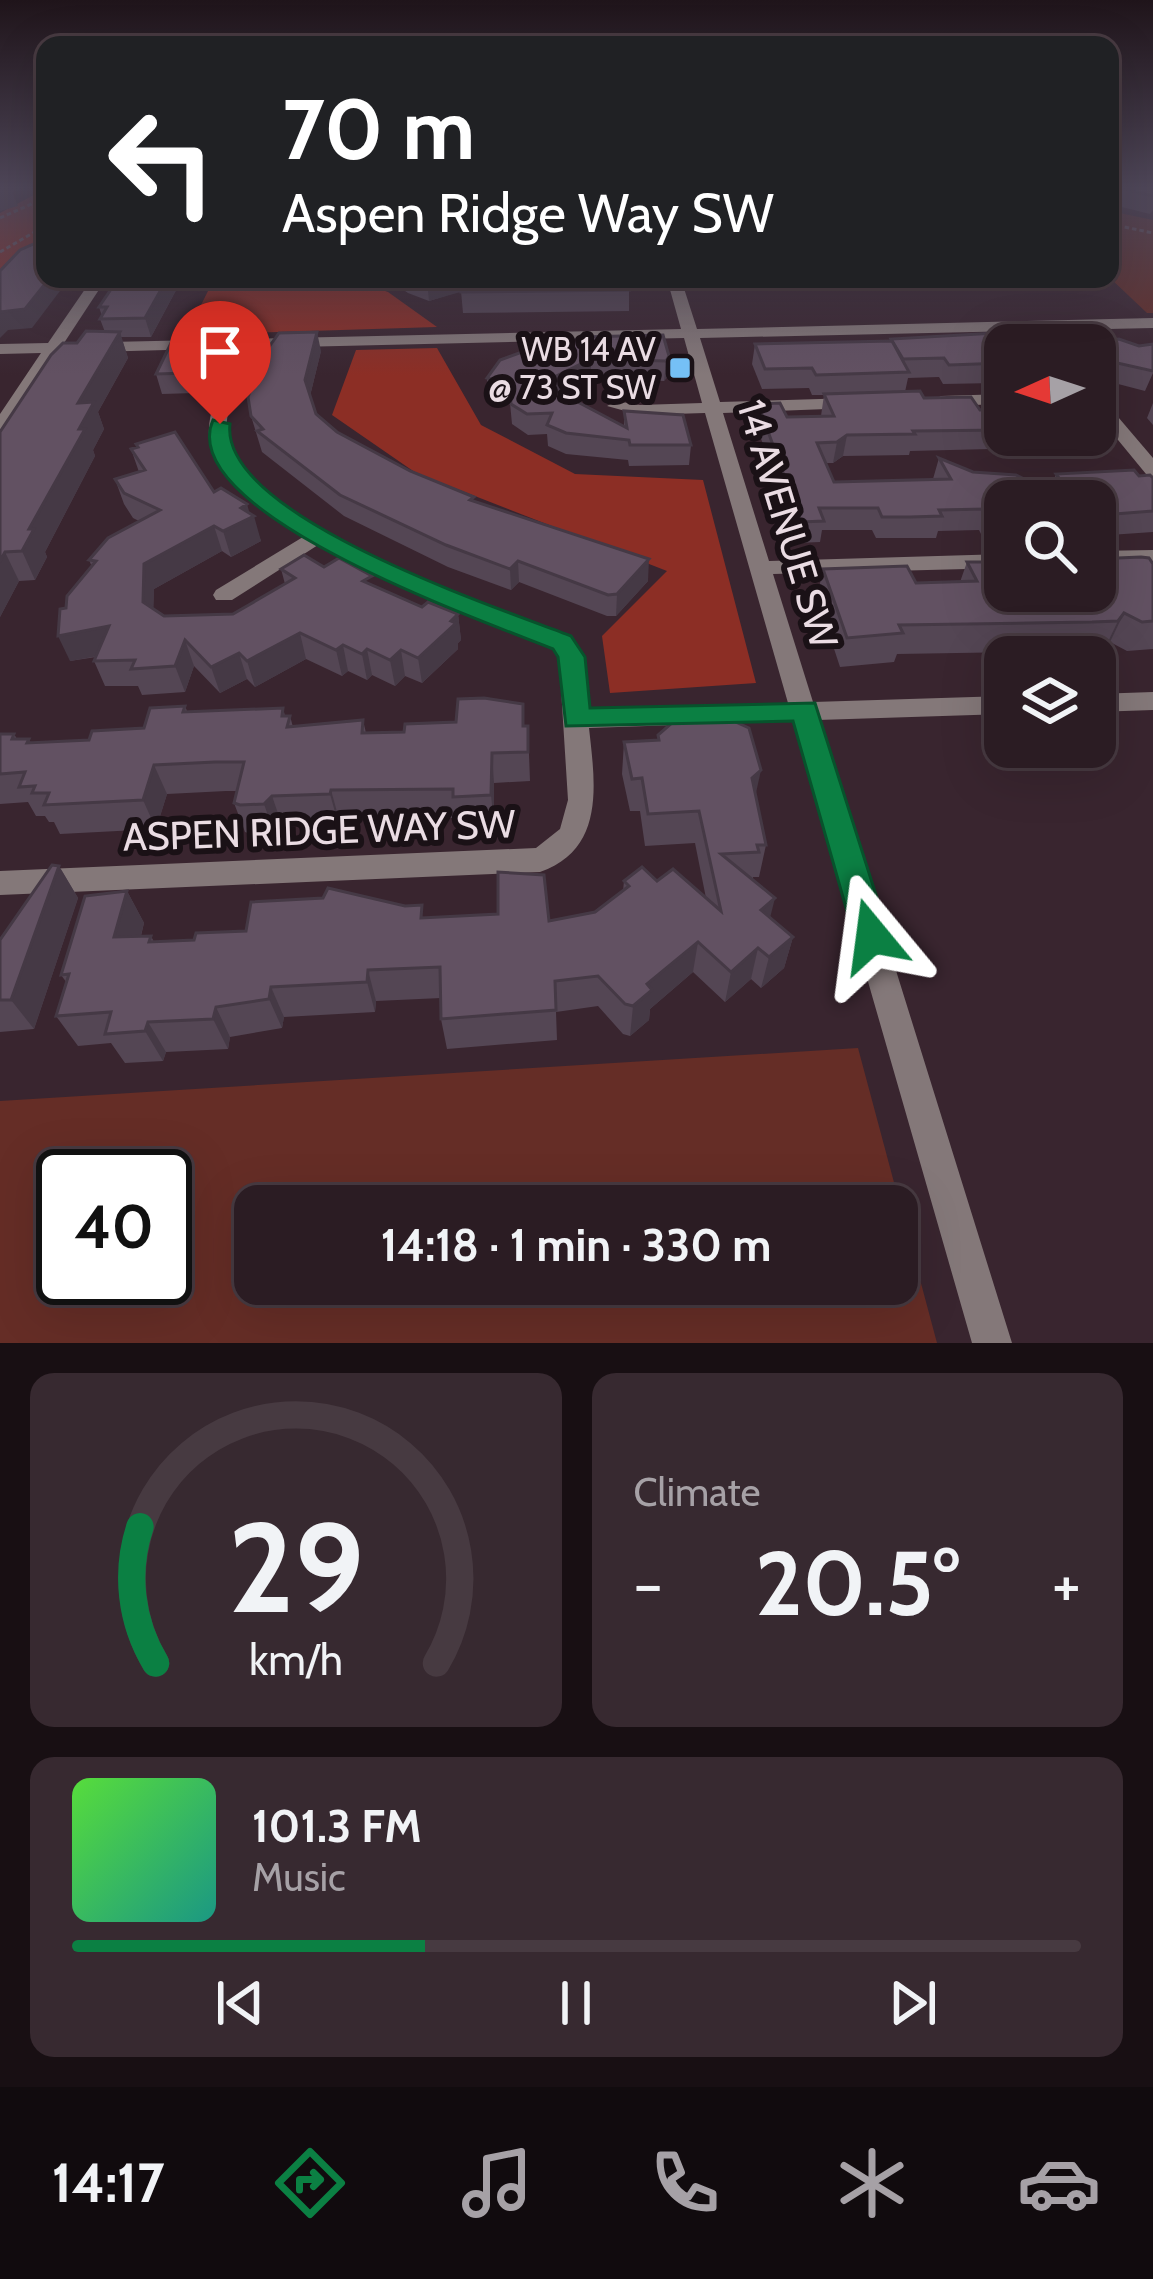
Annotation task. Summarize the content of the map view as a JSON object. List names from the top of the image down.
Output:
{
  "streets": {
    "street": ["14 AVENUE SW", "ASPEN RIDGE WAY SW"]
  },
  "places": {
    "transit": ["WB 14 AV @ 73 ST SW"]
  },
  "north": "left",
  "page": {
    "turn": ["70 m", "Aspen Ridge Way SW"],
    "limit": "40",
    "trip": "14:18 · 1 min · 330 m",
    "tile": "Climate",
    "heat": ["−", "20.5°", "+"],
    "song": ["101.3 FM", "Music"],
    "tabs": "14:17",
    "gauge": ["29", "km/h"]
  }
}
